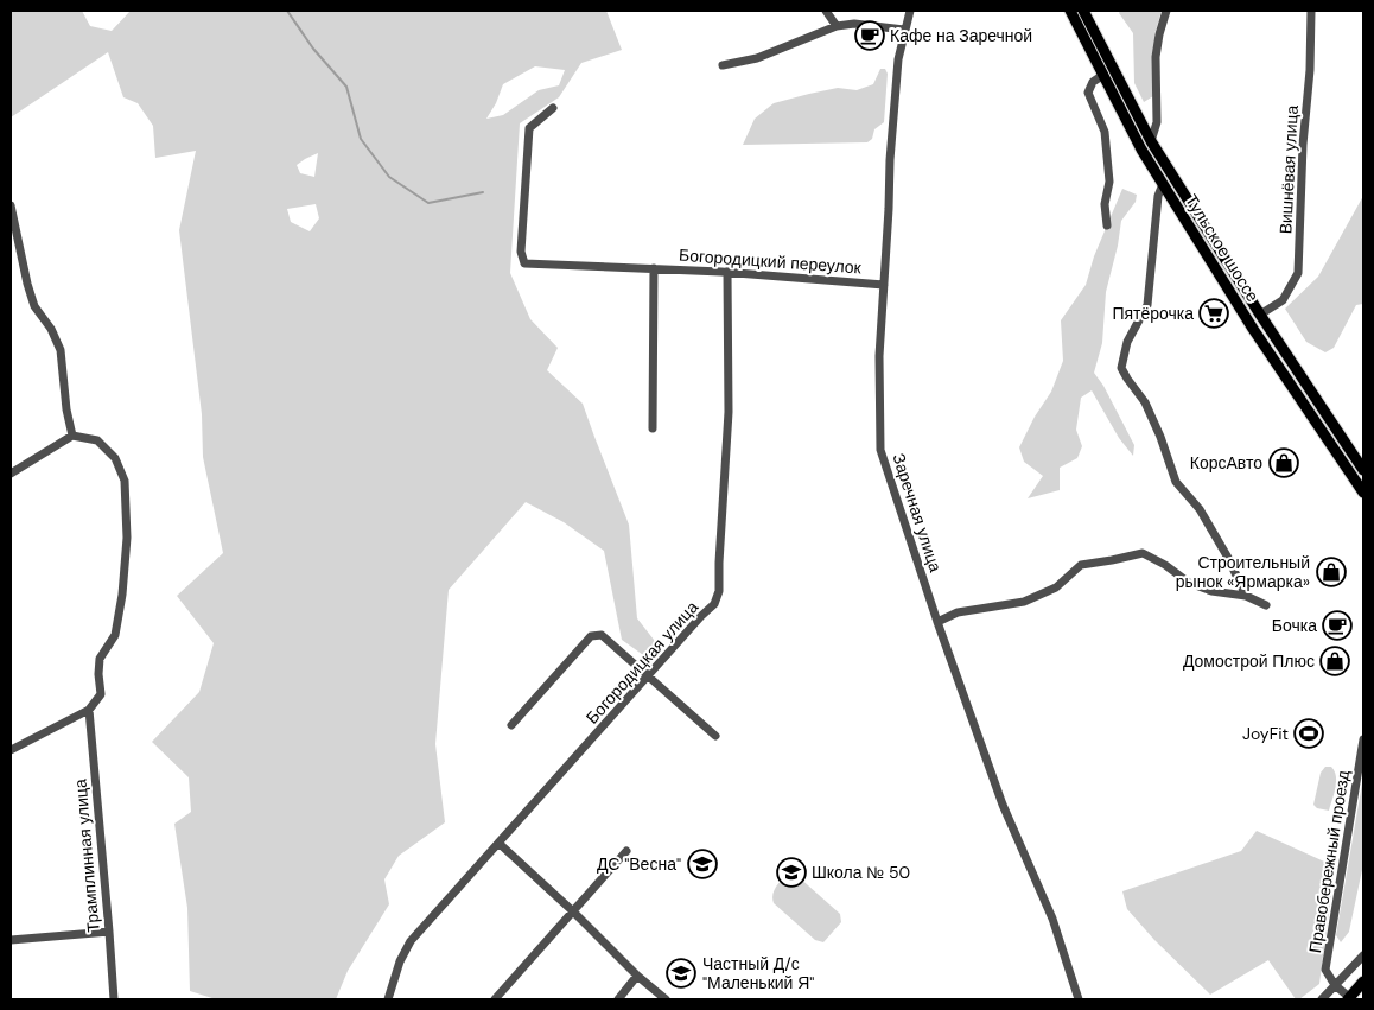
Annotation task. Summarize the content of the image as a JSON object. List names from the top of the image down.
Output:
{
  "streets": {
    "main road": ["Тульское шоссе"],
    "street": [
      "Вишнёвая улица",
      "Богородицкий переулок",
      "Заречная улица",
      "Богородицкая улица",
      "Трамплинная улица",
      "Правобережный проезд"
    ]
  },
  "crossings": [
    ["Вишнёвая улица", "Тульское шоссе"],
    ["Богородицкий переулок", "Заречная улица"],
    ["Богородицкий переулок", "Богородицкая улица"]
  ],
  "places": {
    "cafe": ["Кафе на Заречной", "Бочка"],
    "supermarket": ["Пятёрочка"],
    "shop": ["КорсАвто", "Строительный рынок «Ярмарка»", "Домострой Плюс"],
    "sports": ["JoyFit"],
    "school or university": ["ДС \"Весна\"", "Школа № 50", "Частный Д/с \"Маленький Я\""]
  }
}
